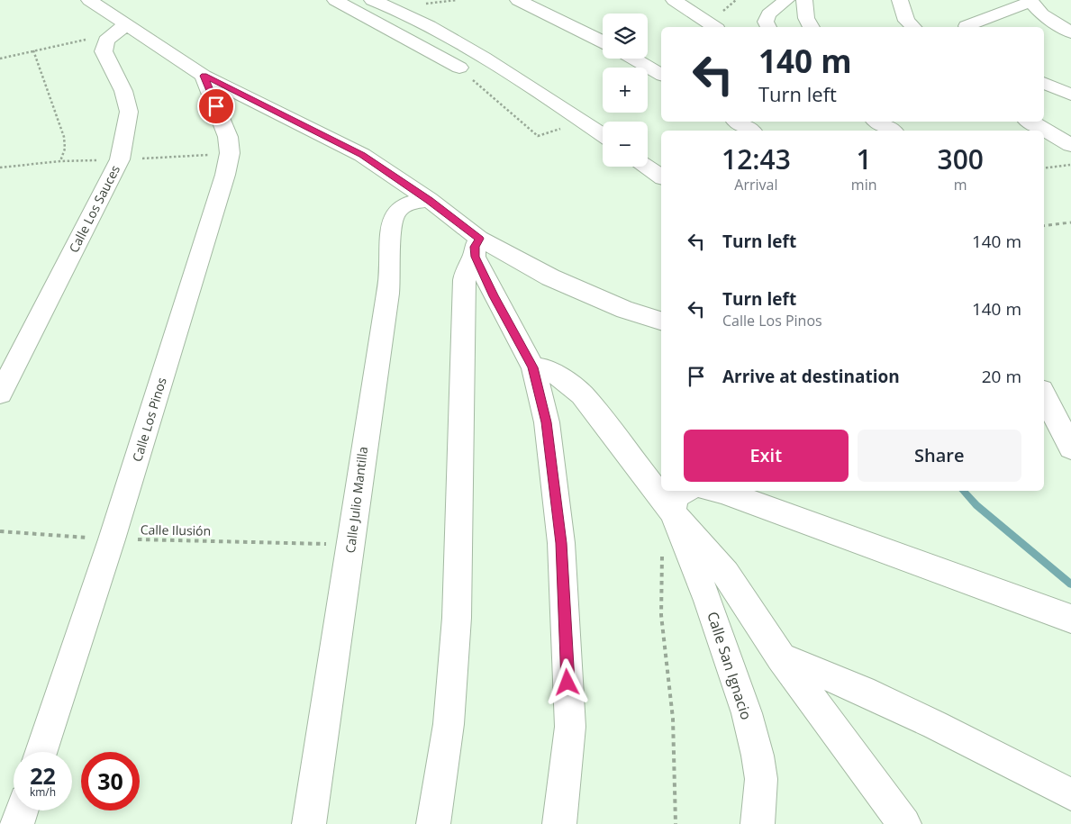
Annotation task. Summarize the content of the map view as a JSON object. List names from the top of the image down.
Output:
{
  "streets": {
    "street": [
      "Calle Los Sauces",
      "Calle Los Pinos",
      "Calle Julio Mantilla",
      "Calle San Ignacio"
    ],
    "path": ["Calle Ilusión"]
  },
  "crossings": [
    ["Calle Los Pinos", "Calle Ilusión"],
    ["Calle Julio Mantilla", "Calle Ilusión"]
  ],
  "page": {
    "map_buttons": ["+", "−"],
    "turn": ["140 m", "Turn left"],
    "eta": [
      "12:43",
      "Arrival",
      "1",
      "min",
      "300",
      "m"
    ],
    "list": [
      {
        "name": "Turn left",
        "value": "140 m"
      },
      {
        "name": "Turn left",
        "note": "Calle Los Pinos",
        "value": "140 m"
      },
      {
        "name": "Arrive at destination",
        "value": "20 m"
      }
    ],
    "buttons": ["Exit", "Share"],
    "speed": "22 km/h",
    "limit": "30"
  }
}
